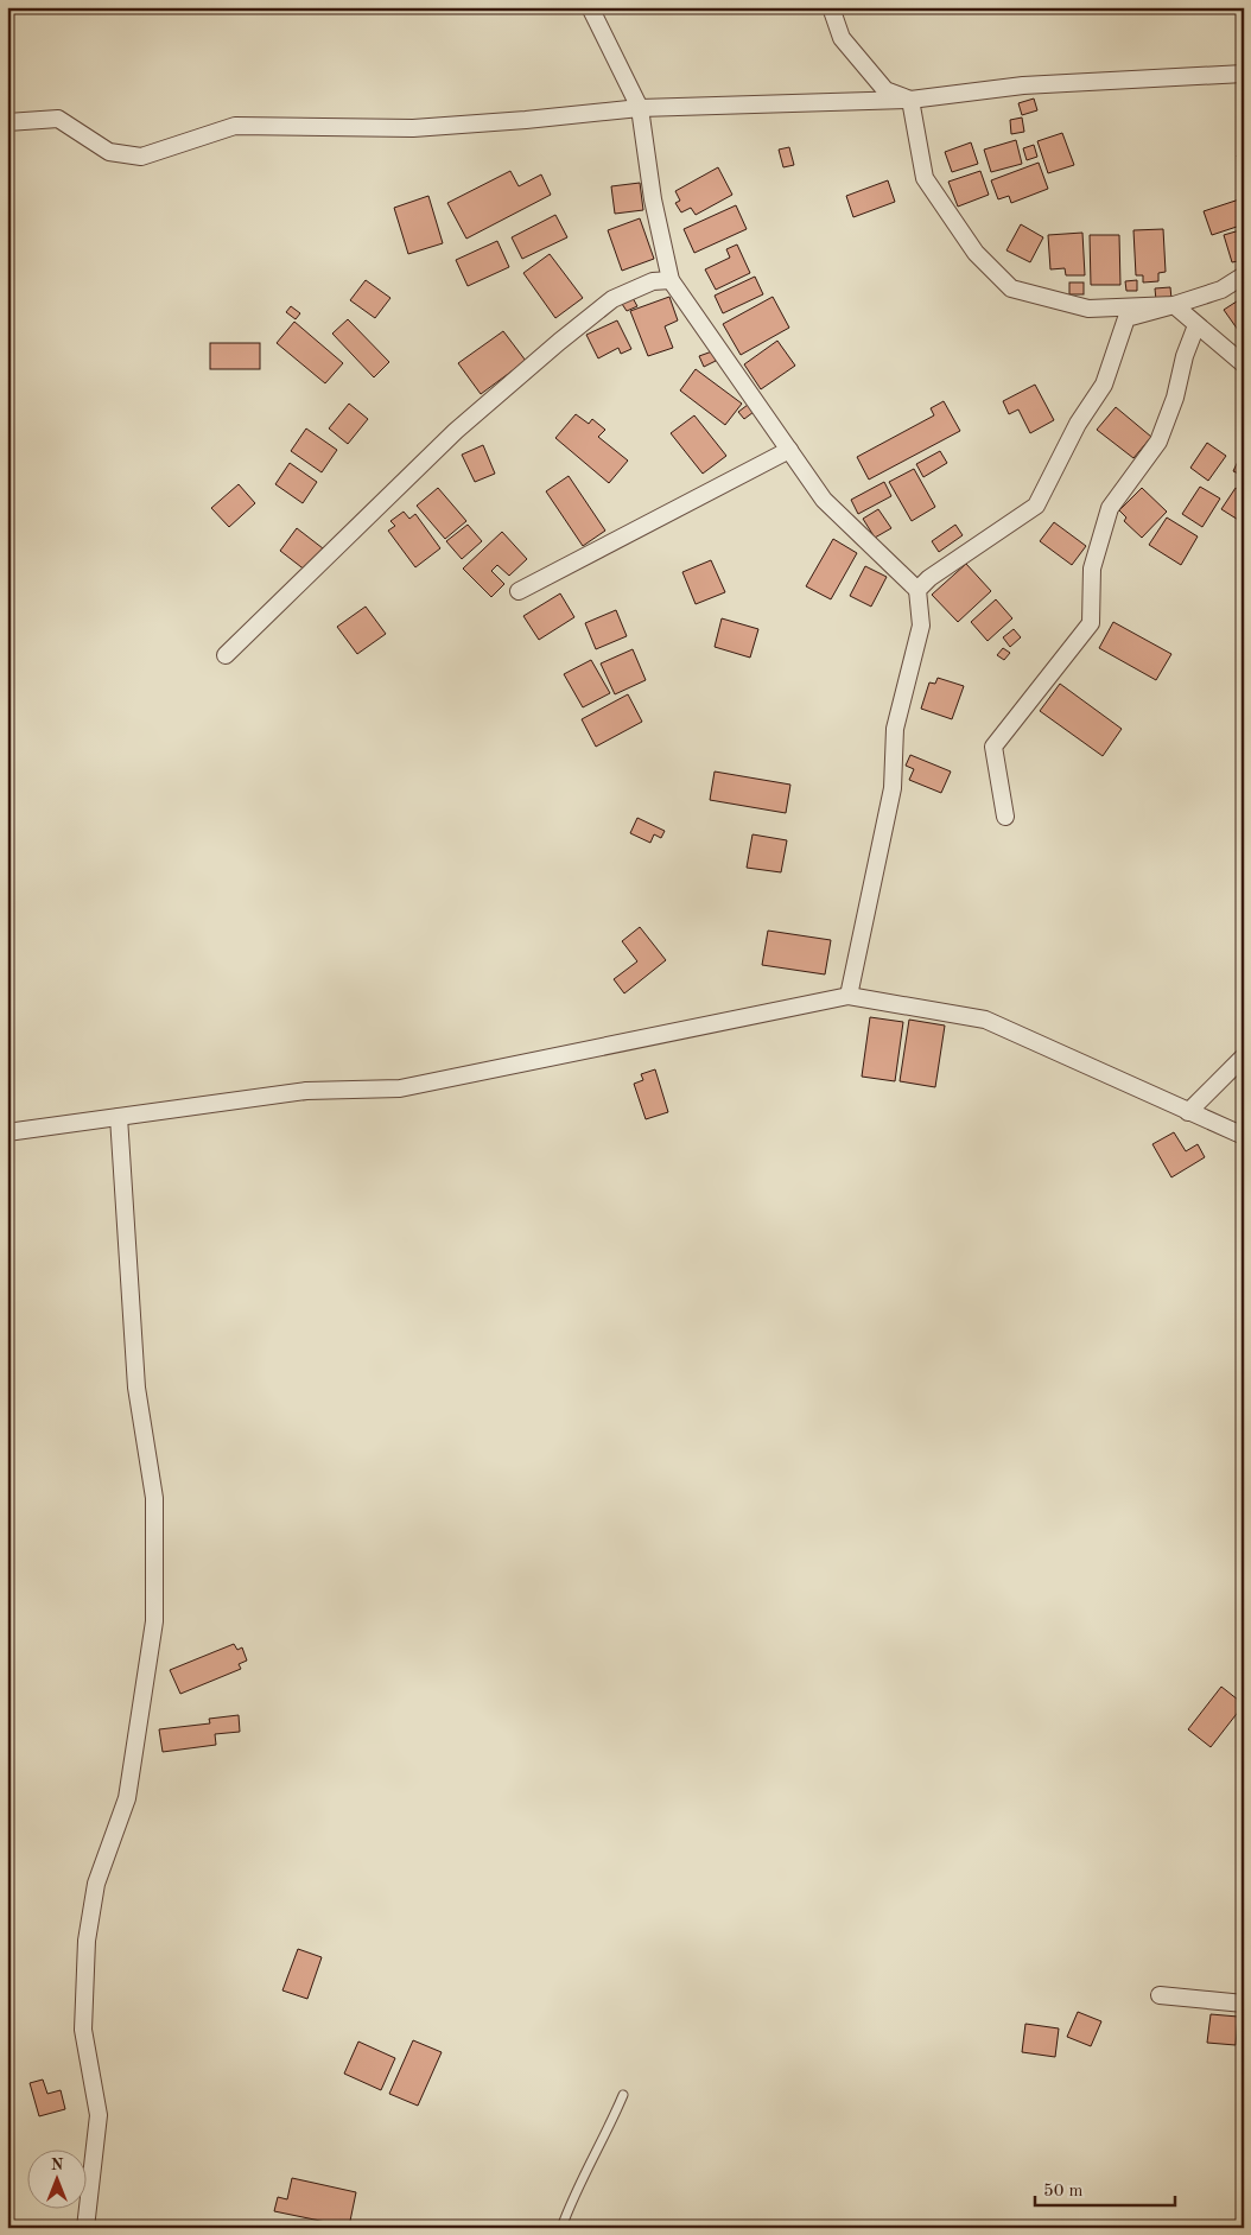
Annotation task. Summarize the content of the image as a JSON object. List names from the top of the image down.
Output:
{
  "scale_bar": "50 m",
  "north": "top"
}
